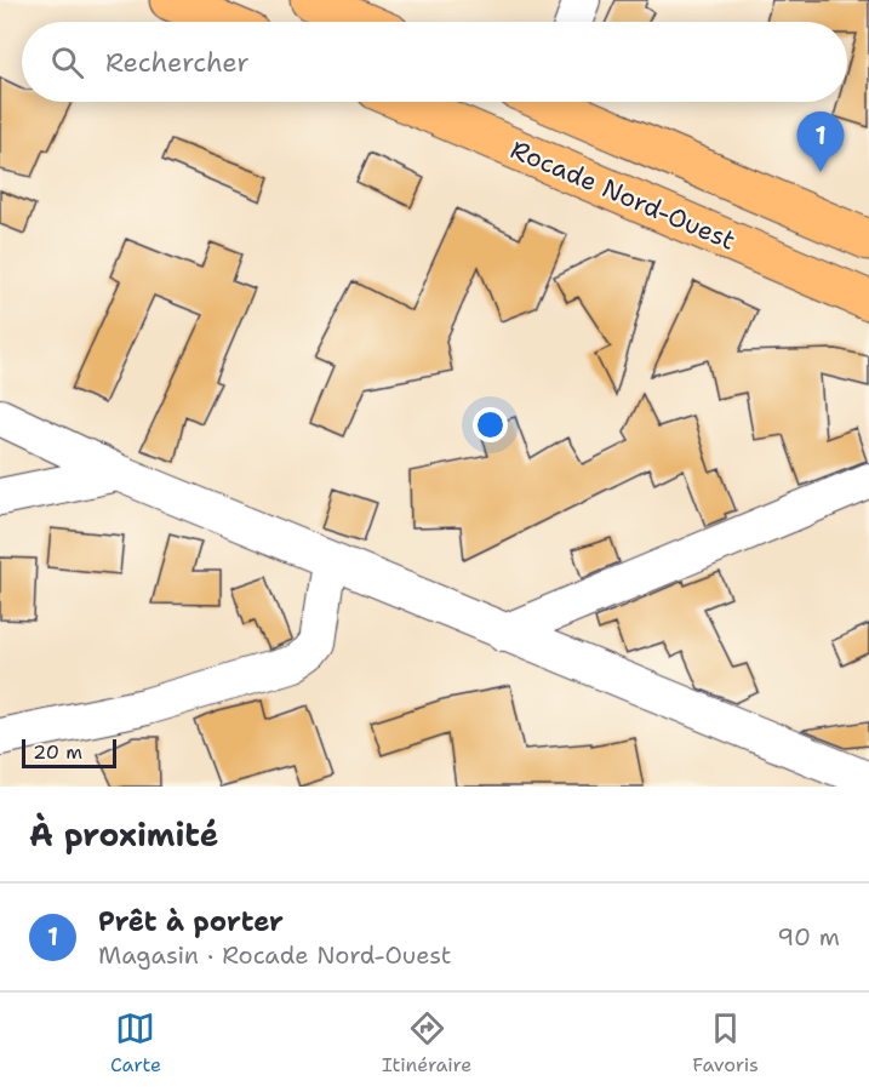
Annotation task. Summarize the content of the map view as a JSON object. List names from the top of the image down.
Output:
{
  "streets": {
    "main road": ["Rocade Nord-Ouest"]
  },
  "scale_bar": "20 m",
  "page": {
    "search": "Rechercher",
    "pins": "1",
    "scale": "20 m",
    "heading": "À proximité",
    "list": [
      {
        "mark": "1",
        "name": "Prêt à porter",
        "note": "Magasin · Rocade Nord-Ouest",
        "value": "90 m"
      }
    ],
    "nav": ["Carte", "Itinéraire", "Favoris"]
  }
}
